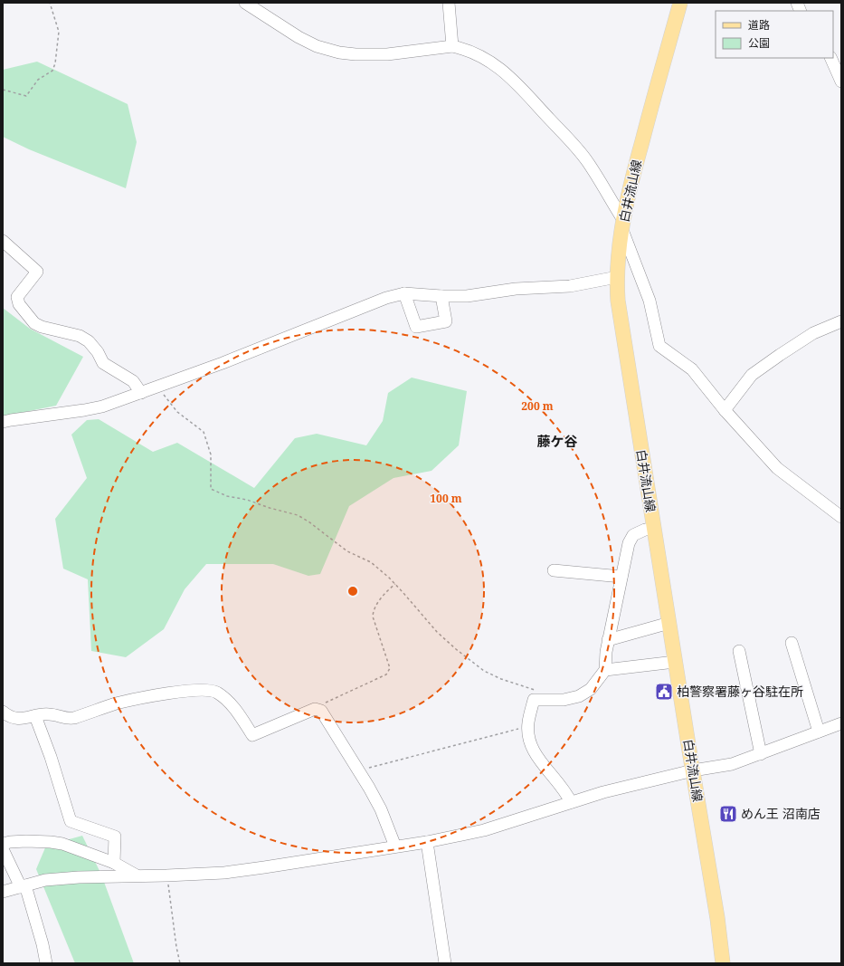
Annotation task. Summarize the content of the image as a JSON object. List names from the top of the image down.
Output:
{
  "streets": {
    "main road": ["白井流山線"]
  },
  "districts": ["藤ケ谷"],
  "places": {
    "public building": ["柏警察署藤ヶ谷駐在所"],
    "restaurant": ["めん王 沼南店"]
  },
  "legend": ["道路", "公園"],
  "rings": ["200 m", "100 m"]
}
